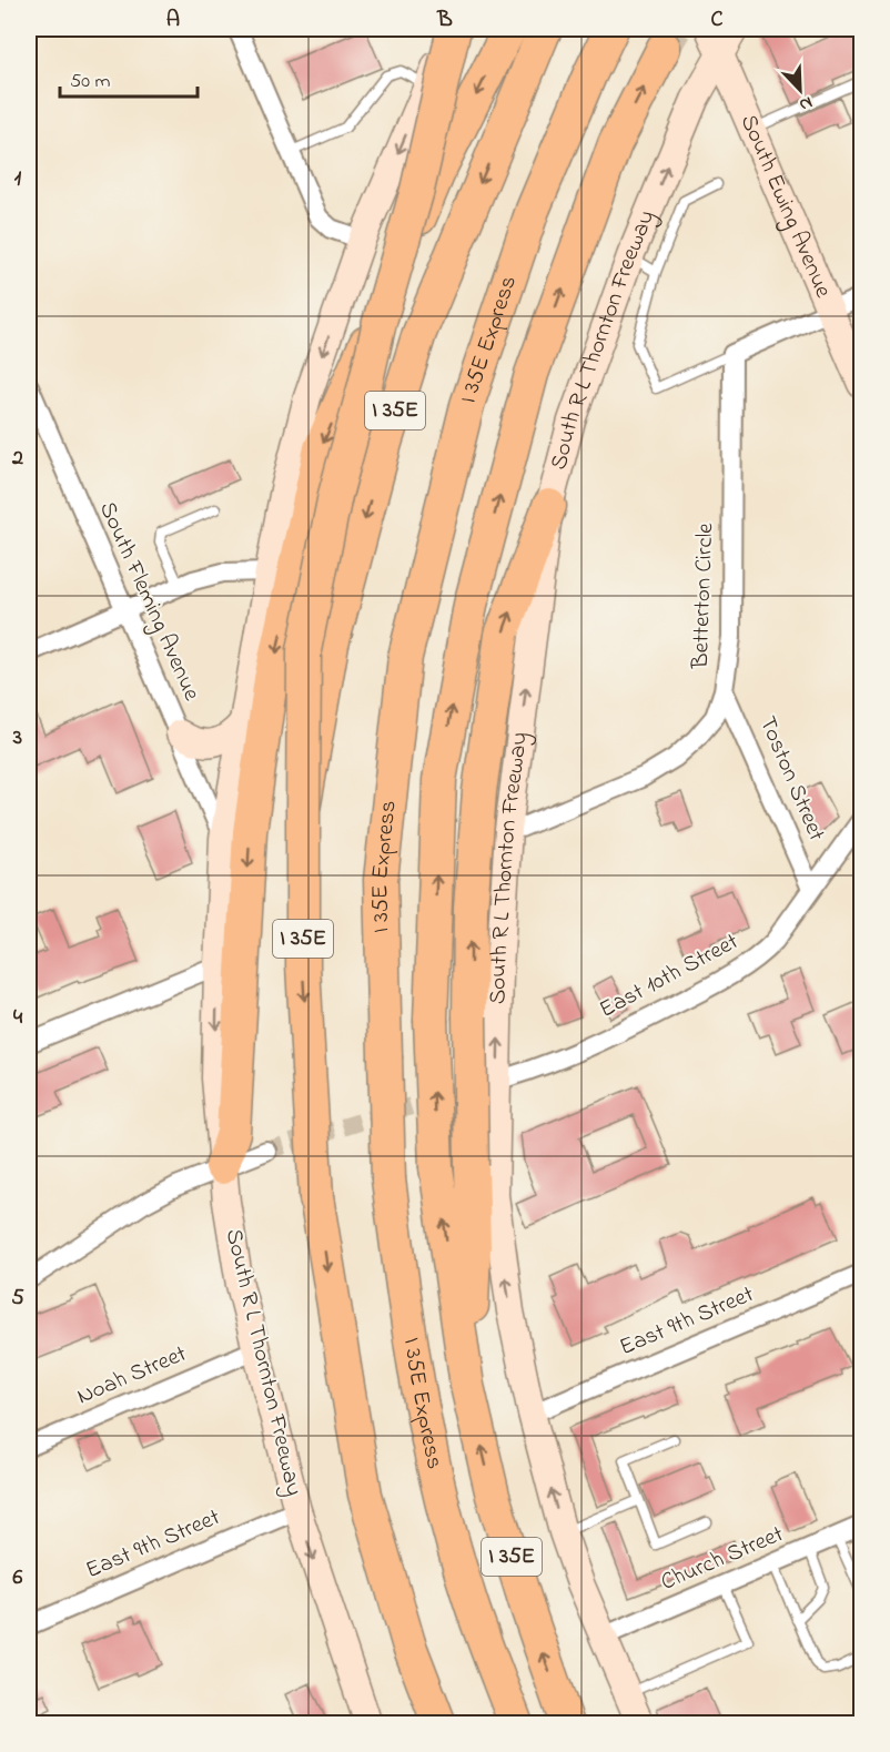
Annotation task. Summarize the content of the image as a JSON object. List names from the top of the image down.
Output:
{
  "streets": {
    "highway": ["I 35E Express", "I 35E"],
    "main road": ["South Ewing Avenue", "South R L Thornton Freeway"],
    "street": [
      "Betterton Circle",
      "South Fleming Avenue",
      "Toston Street",
      "East 10th Street",
      "East 9th Street",
      "Noah Street",
      "Church Street"
    ]
  },
  "crossings": [
    ["South Ewing Avenue", "South R L Thornton Freeway"],
    ["South R L Thornton Freeway", "Betterton Circle"],
    ["South R L Thornton Freeway", "South Fleming Avenue"],
    ["South R L Thornton Freeway", "East 10th Street"],
    ["South R L Thornton Freeway", "East 9th Street"],
    ["South R L Thornton Freeway", "Noah Street"],
    ["South R L Thornton Freeway", "Church Street"],
    ["Betterton Circle", "Toston Street"],
    ["Toston Street", "East 10th Street"]
  ],
  "scale_bar": "50 m",
  "north": "bottom right",
  "grid": {
    "columns": ["A", "B", "C"],
    "rows": [
      "1",
      "2",
      "3",
      "4",
      "5",
      "6"
    ]
  }
}
